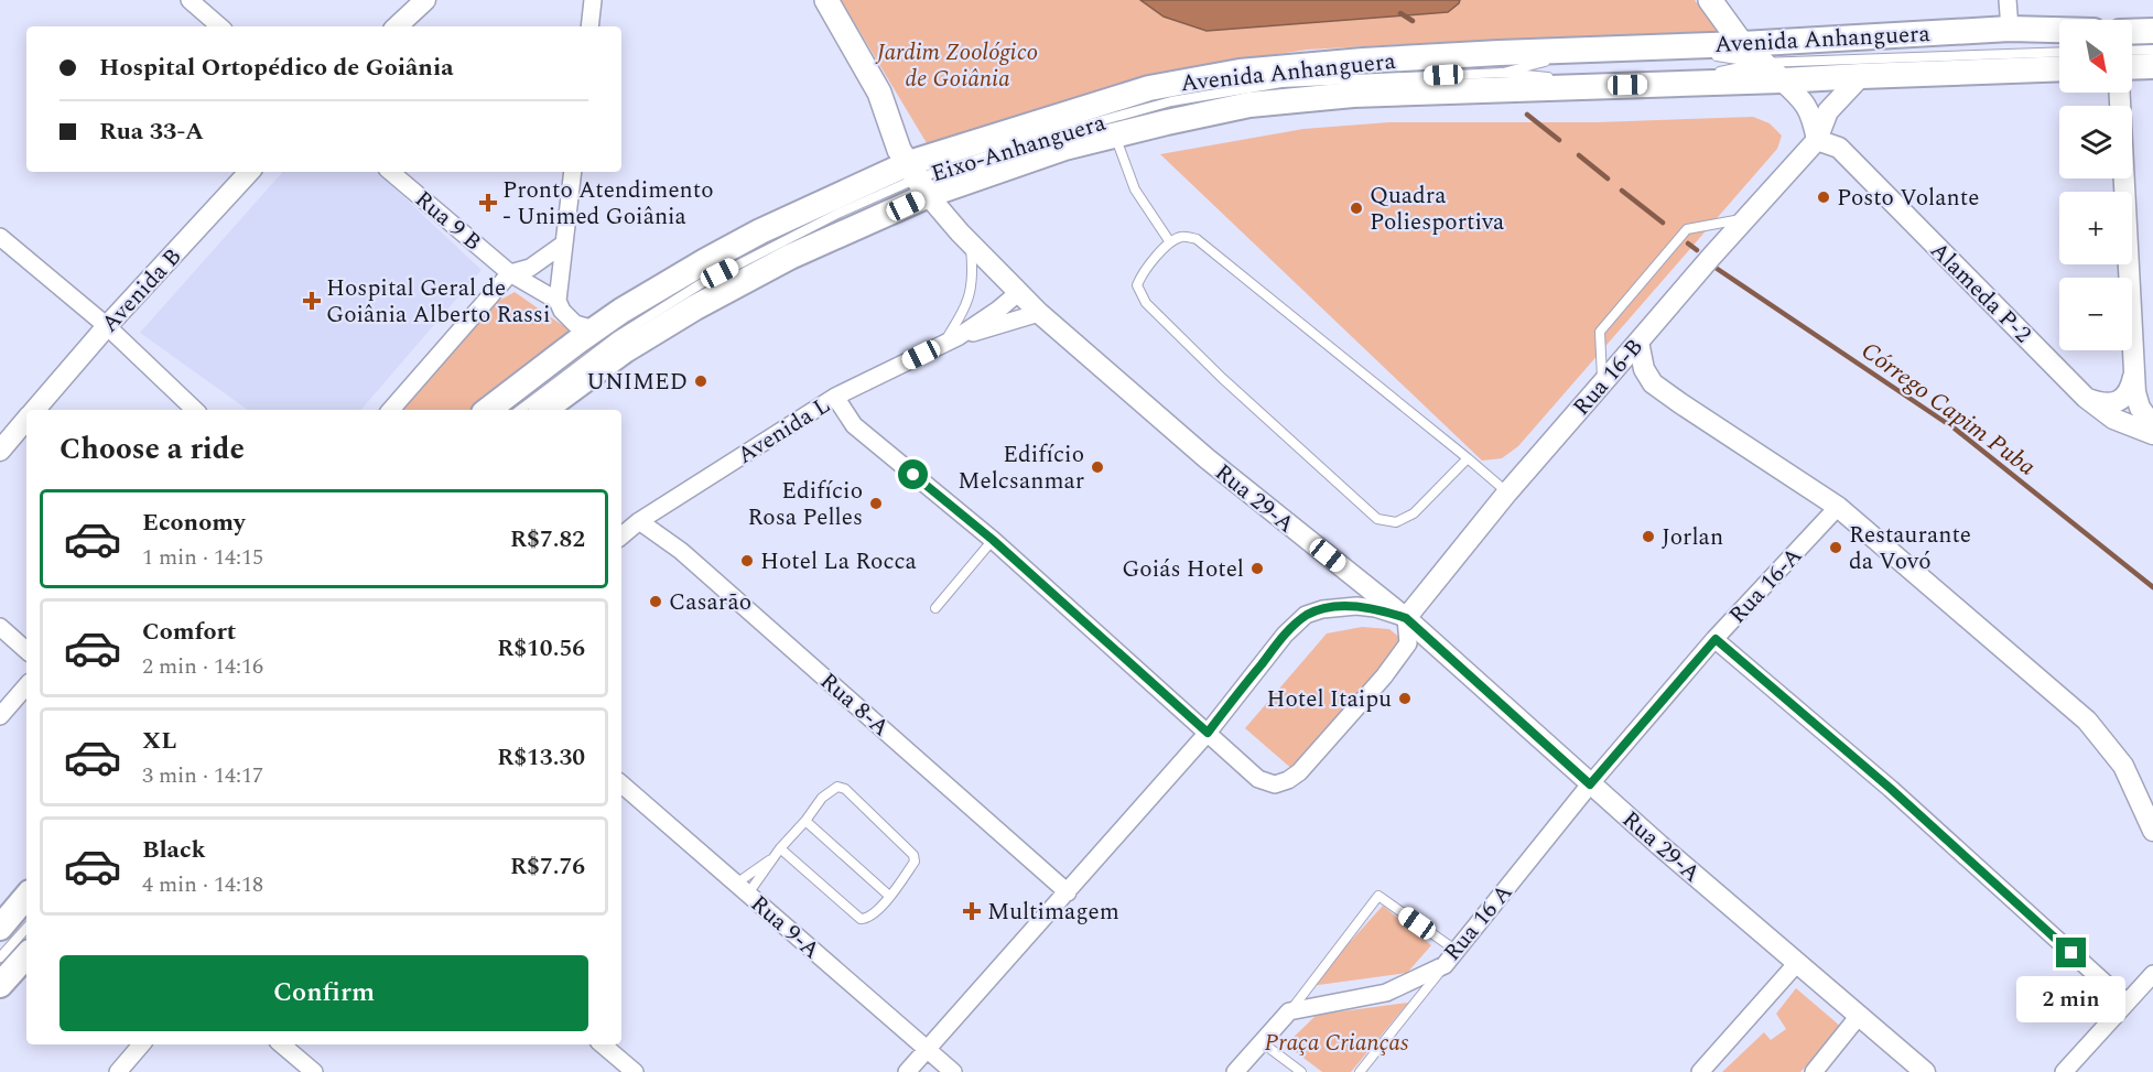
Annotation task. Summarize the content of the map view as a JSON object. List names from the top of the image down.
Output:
{
  "streets": {
    "main road": ["Avenida Anhanguera"],
    "street": [
      "Rua 9 B",
      "Avenida B",
      "Alameda P-2",
      "Rua 16-B",
      "Avenida L",
      "Rua 29-A",
      "Rua 16-A",
      "Rua 8-A",
      "Rua 16 A",
      "Rua 9-A"
    ],
    "lane": ["Eixo-Anhanguera"]
  },
  "crossings": [
    ["Avenida Anhanguera", "Eixo-Anhanguera"],
    ["Avenida Anhanguera", "Rua 16-B"],
    ["Avenida Anhanguera", "Rua 29-A"],
    ["Eixo-Anhanguera", "Rua 29-A"],
    ["Alameda P-2", "Rua 16-B"],
    ["Rua 16-B", "Rua 29-A"],
    ["Avenida L", "Rua 29-A"],
    ["Avenida L", "Rua 8-A"],
    ["Rua 29-A", "Rua 16-A"],
    ["Rua 29-A", "Rua 16 A"],
    ["Rua 16-A", "Rua 16 A"]
  ],
  "water": ["Córrego Capim Puba"],
  "parks": ["Jardim Zoológico de Goiânia", "Praça Crianças"],
  "places": {
    "other": [
      "Posto Volante",
      "Quadra Poliesportiva",
      "UNIMED",
      "Edifício Melcsanmar",
      "Edifício Rosa Pelles",
      "Jorlan",
      "Restaurante da Vovó",
      "Hotel La Rocca",
      "Goiás Hotel",
      "Casarão",
      "Hotel Itaipu"
    ],
    "health": ["Pronto Atendimento - Unimed Goiânia", "Hospital Geral de Goiânia Alberto Rassi", "Multimagem"]
  },
  "north": "bottom right",
  "page": {
    "map_buttons": ["+", "−"],
    "banner": ["Hospital Ortopédico de Goiânia", "Rua 33-A"],
    "heading": "Choose a ride",
    "list": [
      {
        "name": "Economy",
        "note": "1 min · 14:15",
        "value": "R$7.82"
      },
      {
        "name": "Comfort",
        "note": "2 min · 14:16",
        "value": "R$10.56"
      },
      {
        "name": "XL",
        "note": "3 min · 14:17",
        "value": "R$13.30"
      },
      {
        "name": "Black",
        "note": "4 min · 14:18",
        "value": "R$7.76"
      }
    ],
    "buttons": "Confirm",
    "bubble": "2 min"
  }
}
